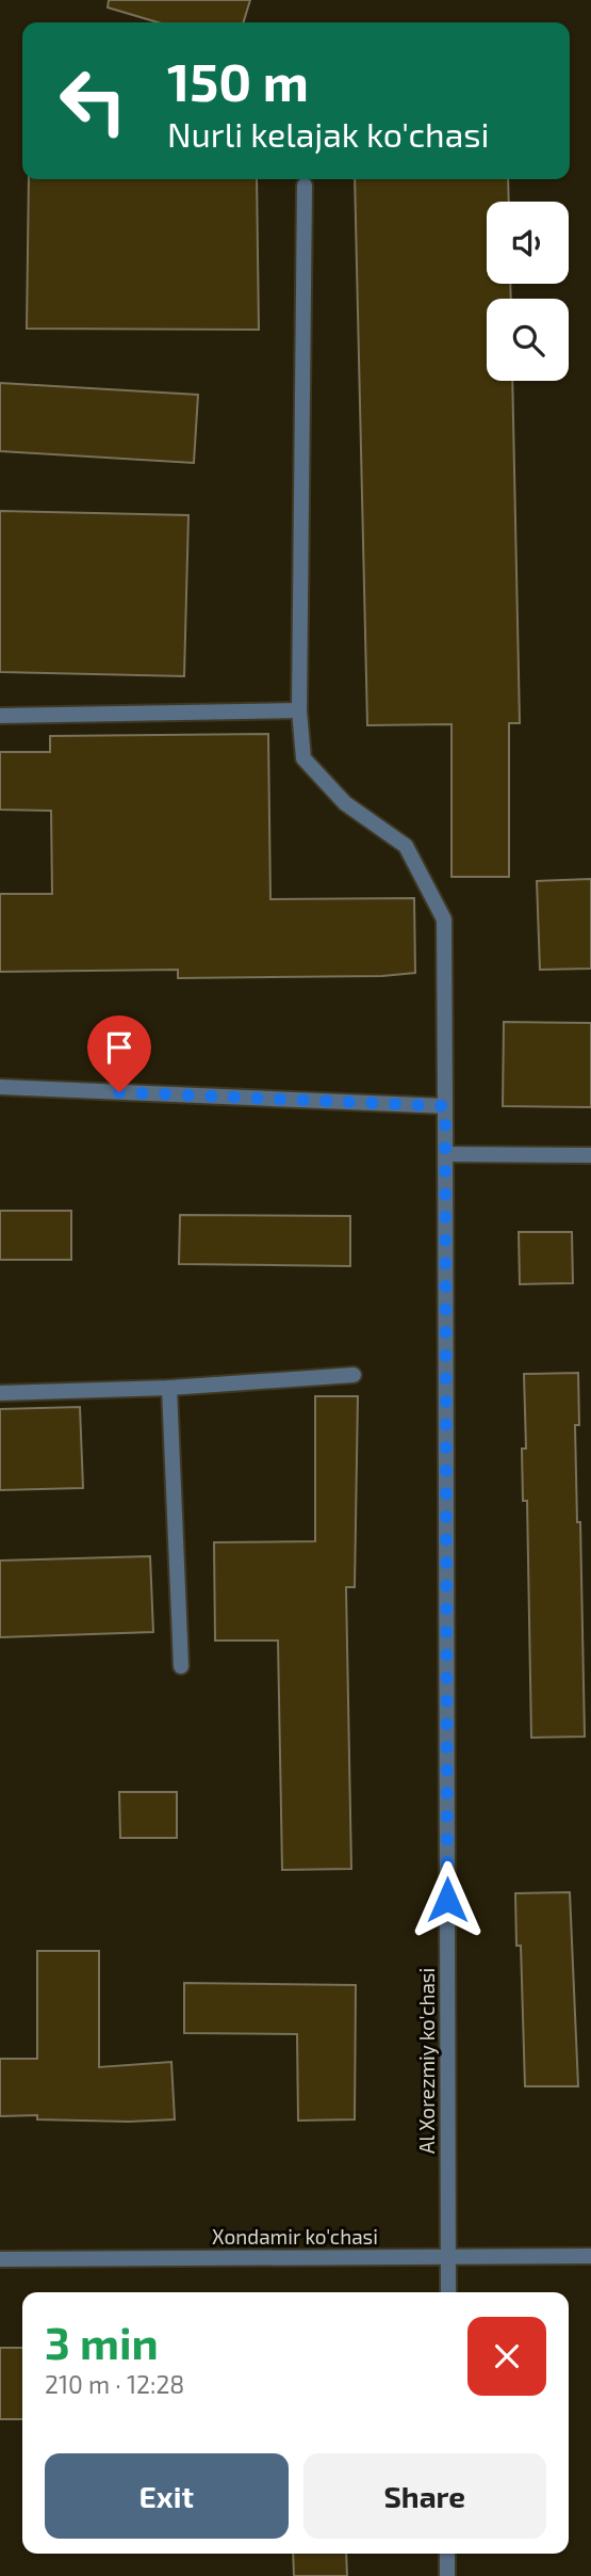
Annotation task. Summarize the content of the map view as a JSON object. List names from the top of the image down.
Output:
{
  "streets": {
    "street": ["Al Xorezmiy ko'chasi", "Xondamir ko'chasi"]
  },
  "crossings": [
    ["Al Xorezmiy ko'chasi", "Xondamir ko'chasi"]
  ],
  "page": {
    "turn": ["150 m", "Nurli kelajak ko'chasi"],
    "heading": ["3 min", "210 m · 12:28"],
    "buttons": ["Exit", "Share"]
  }
}
